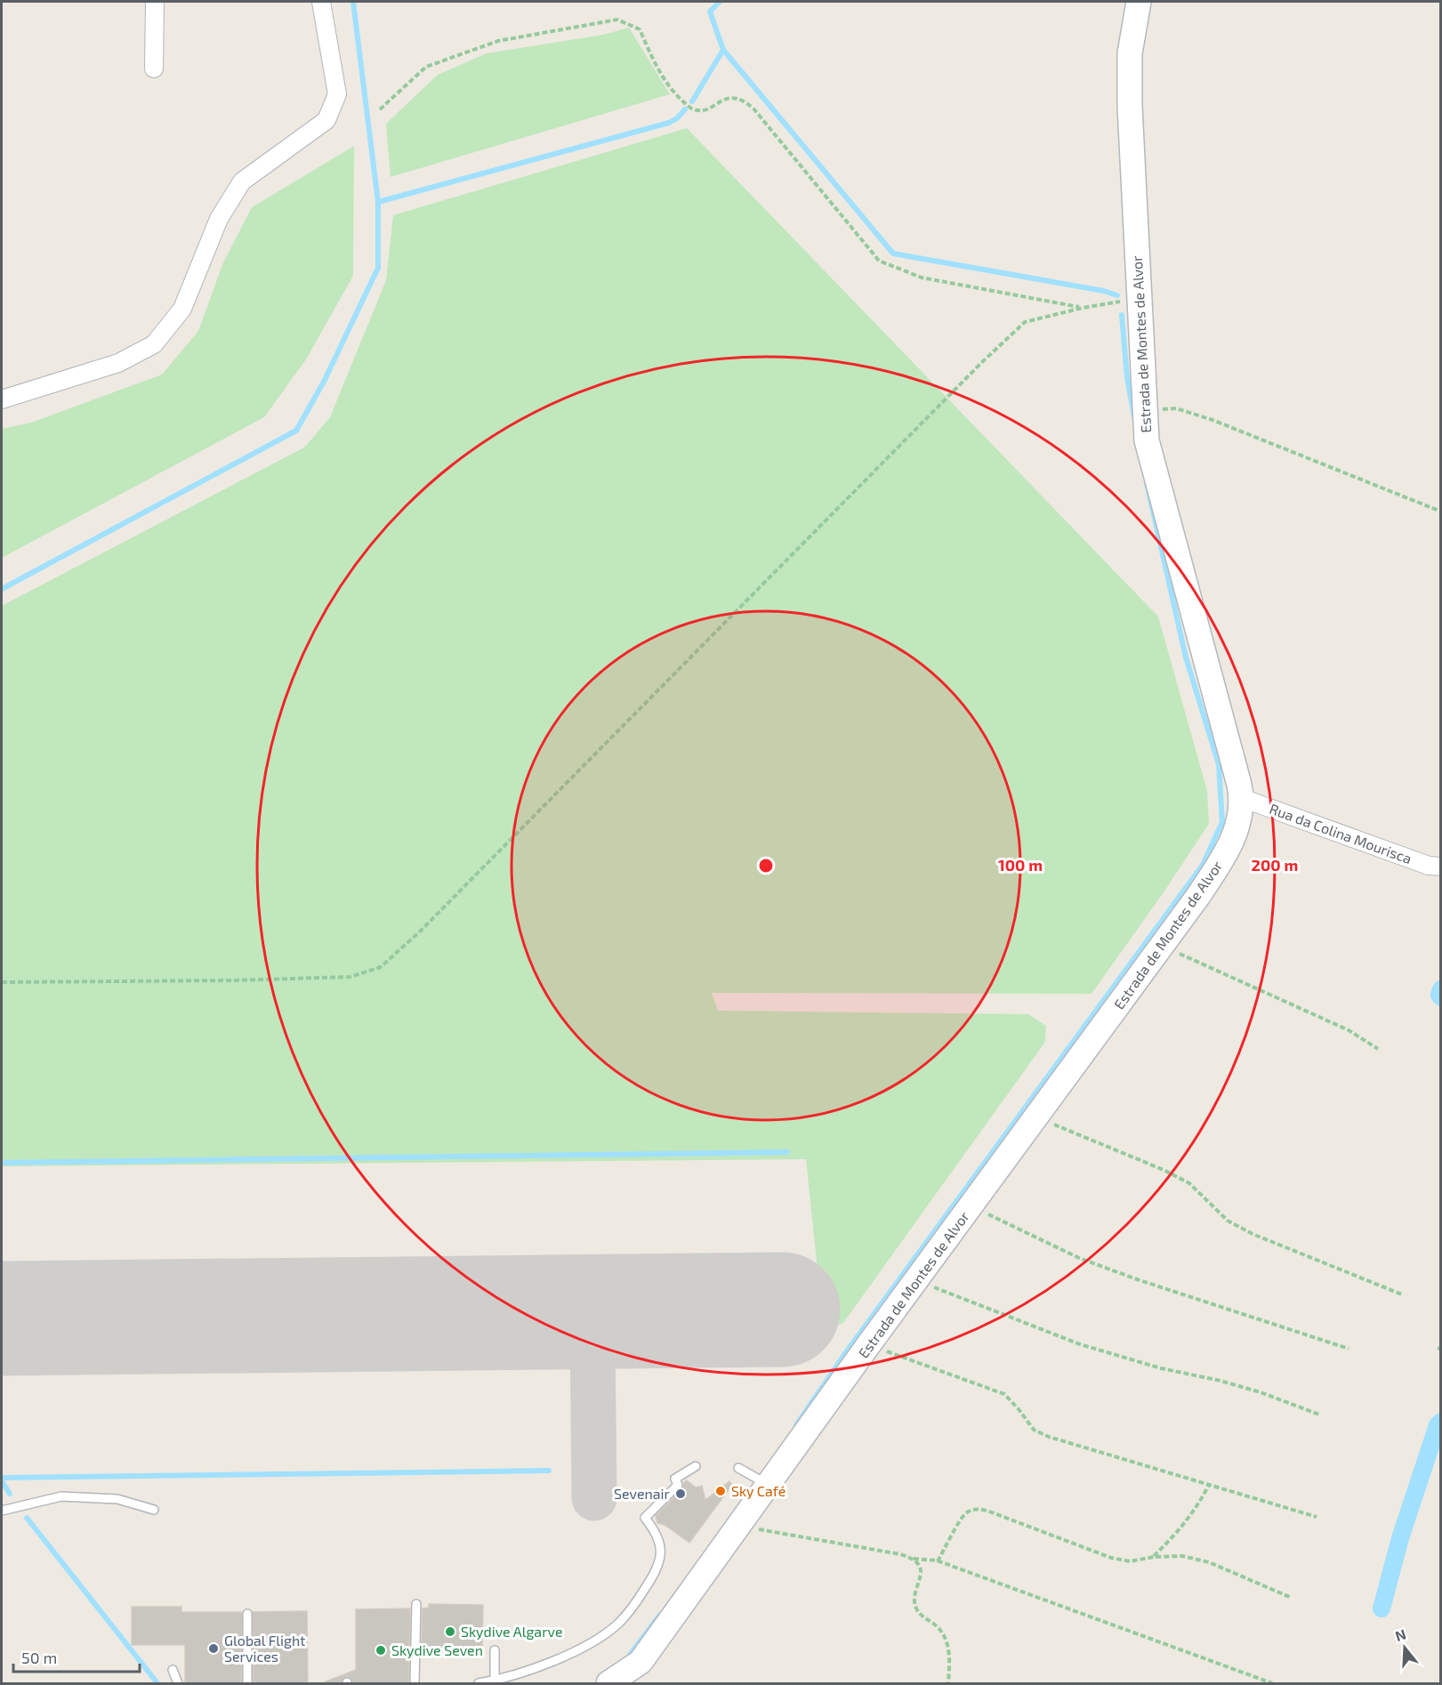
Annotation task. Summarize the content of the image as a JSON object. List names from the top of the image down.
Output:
{
  "streets": {
    "street": ["Estrada de Montes de Alvor", "Rua da Colina Mourisca"]
  },
  "crossings": [
    ["Estrada de Montes de Alvor", "Rua da Colina Mourisca"]
  ],
  "places": [
    "Sky Café",
    "Sevenair",
    "Skydive Algarve",
    "Global Flight Services",
    "Skydive Seven"
  ],
  "scale_bar": "50 m",
  "north": "top",
  "rings": ["100 m", "200 m"]
}
